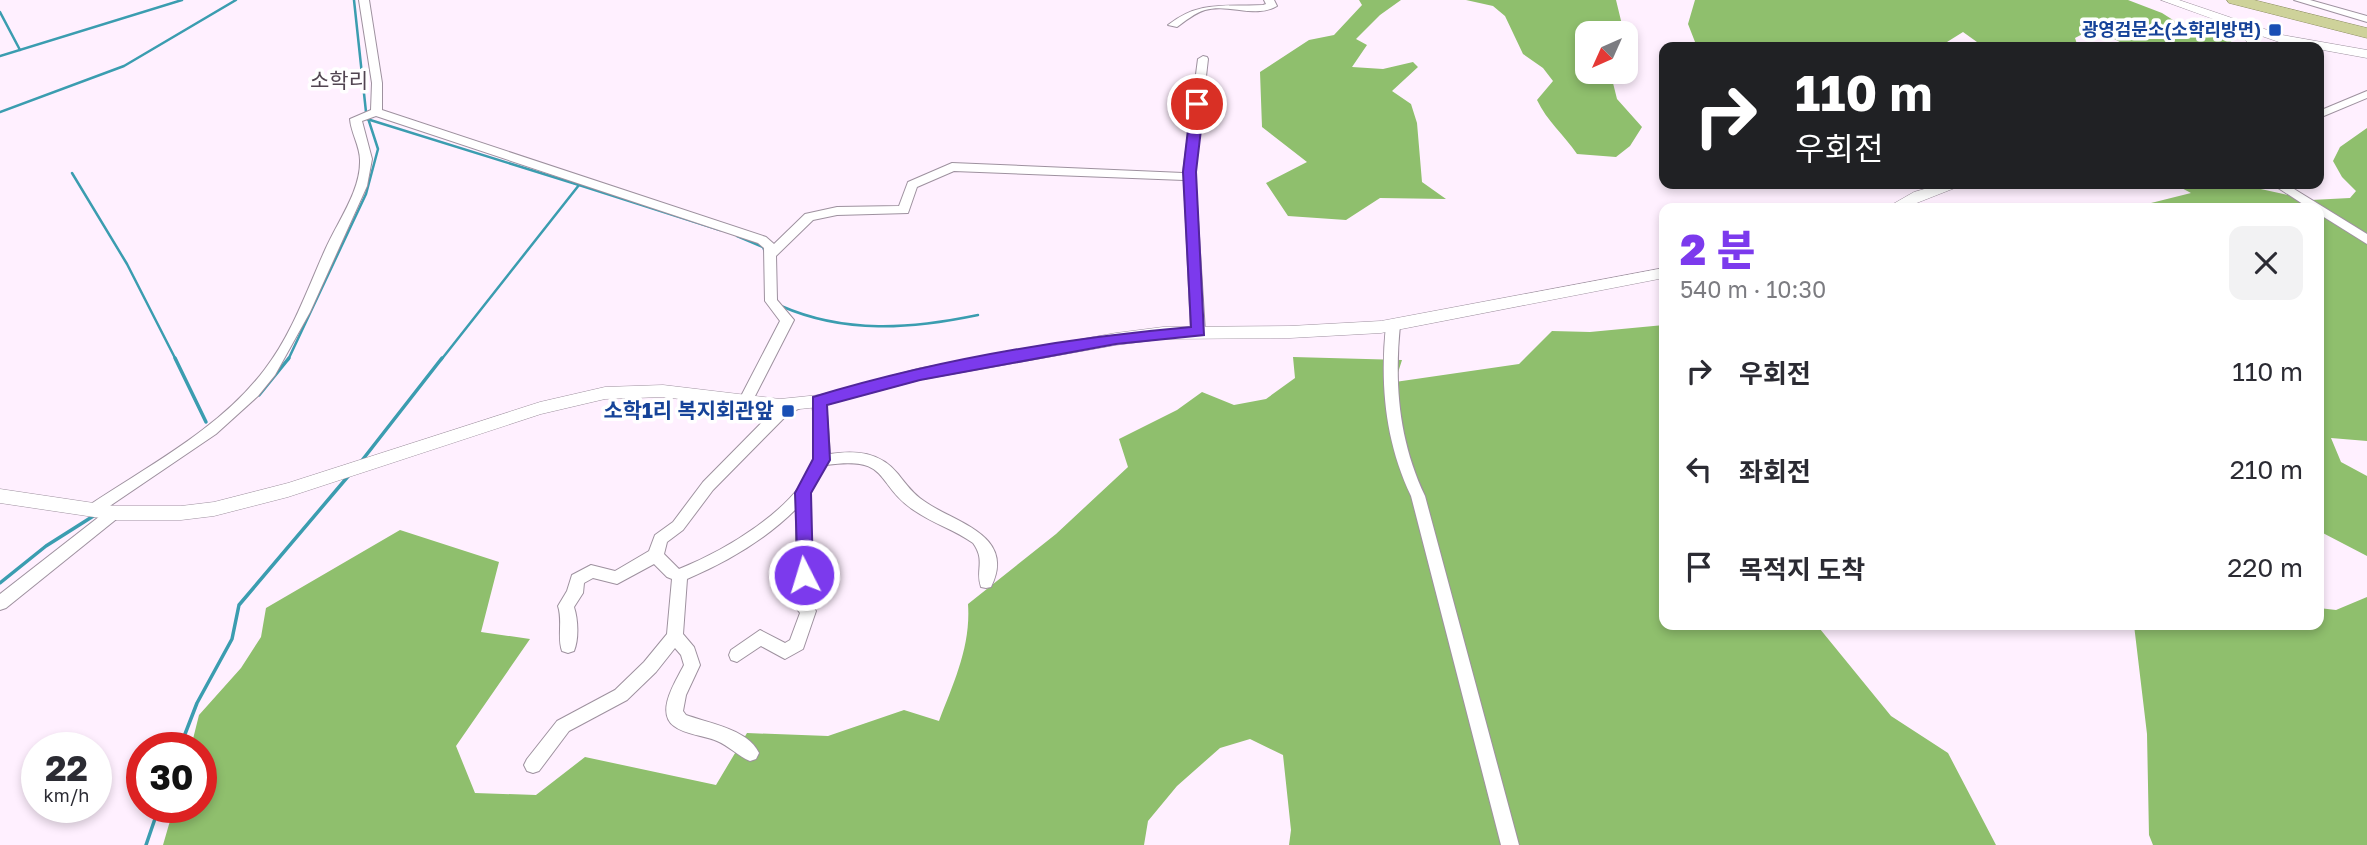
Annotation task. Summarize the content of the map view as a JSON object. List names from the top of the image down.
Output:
{
  "districts": ["소학리"],
  "places": {
    "transit": ["광영검문소(소학리방면)", "소학1리 복지회관앞"]
  },
  "north": "bottom left",
  "page": {
    "turn": ["110 m", "우회전"],
    "heading": ["2 분", "540 m · 10:30"],
    "list": [
      {
        "name": "우회전",
        "value": "110 m"
      },
      {
        "name": "좌회전",
        "value": "210 m"
      },
      {
        "name": "목적지 도착",
        "value": "220 m"
      }
    ],
    "speed": "22 km/h",
    "limit": "30"
  }
}
